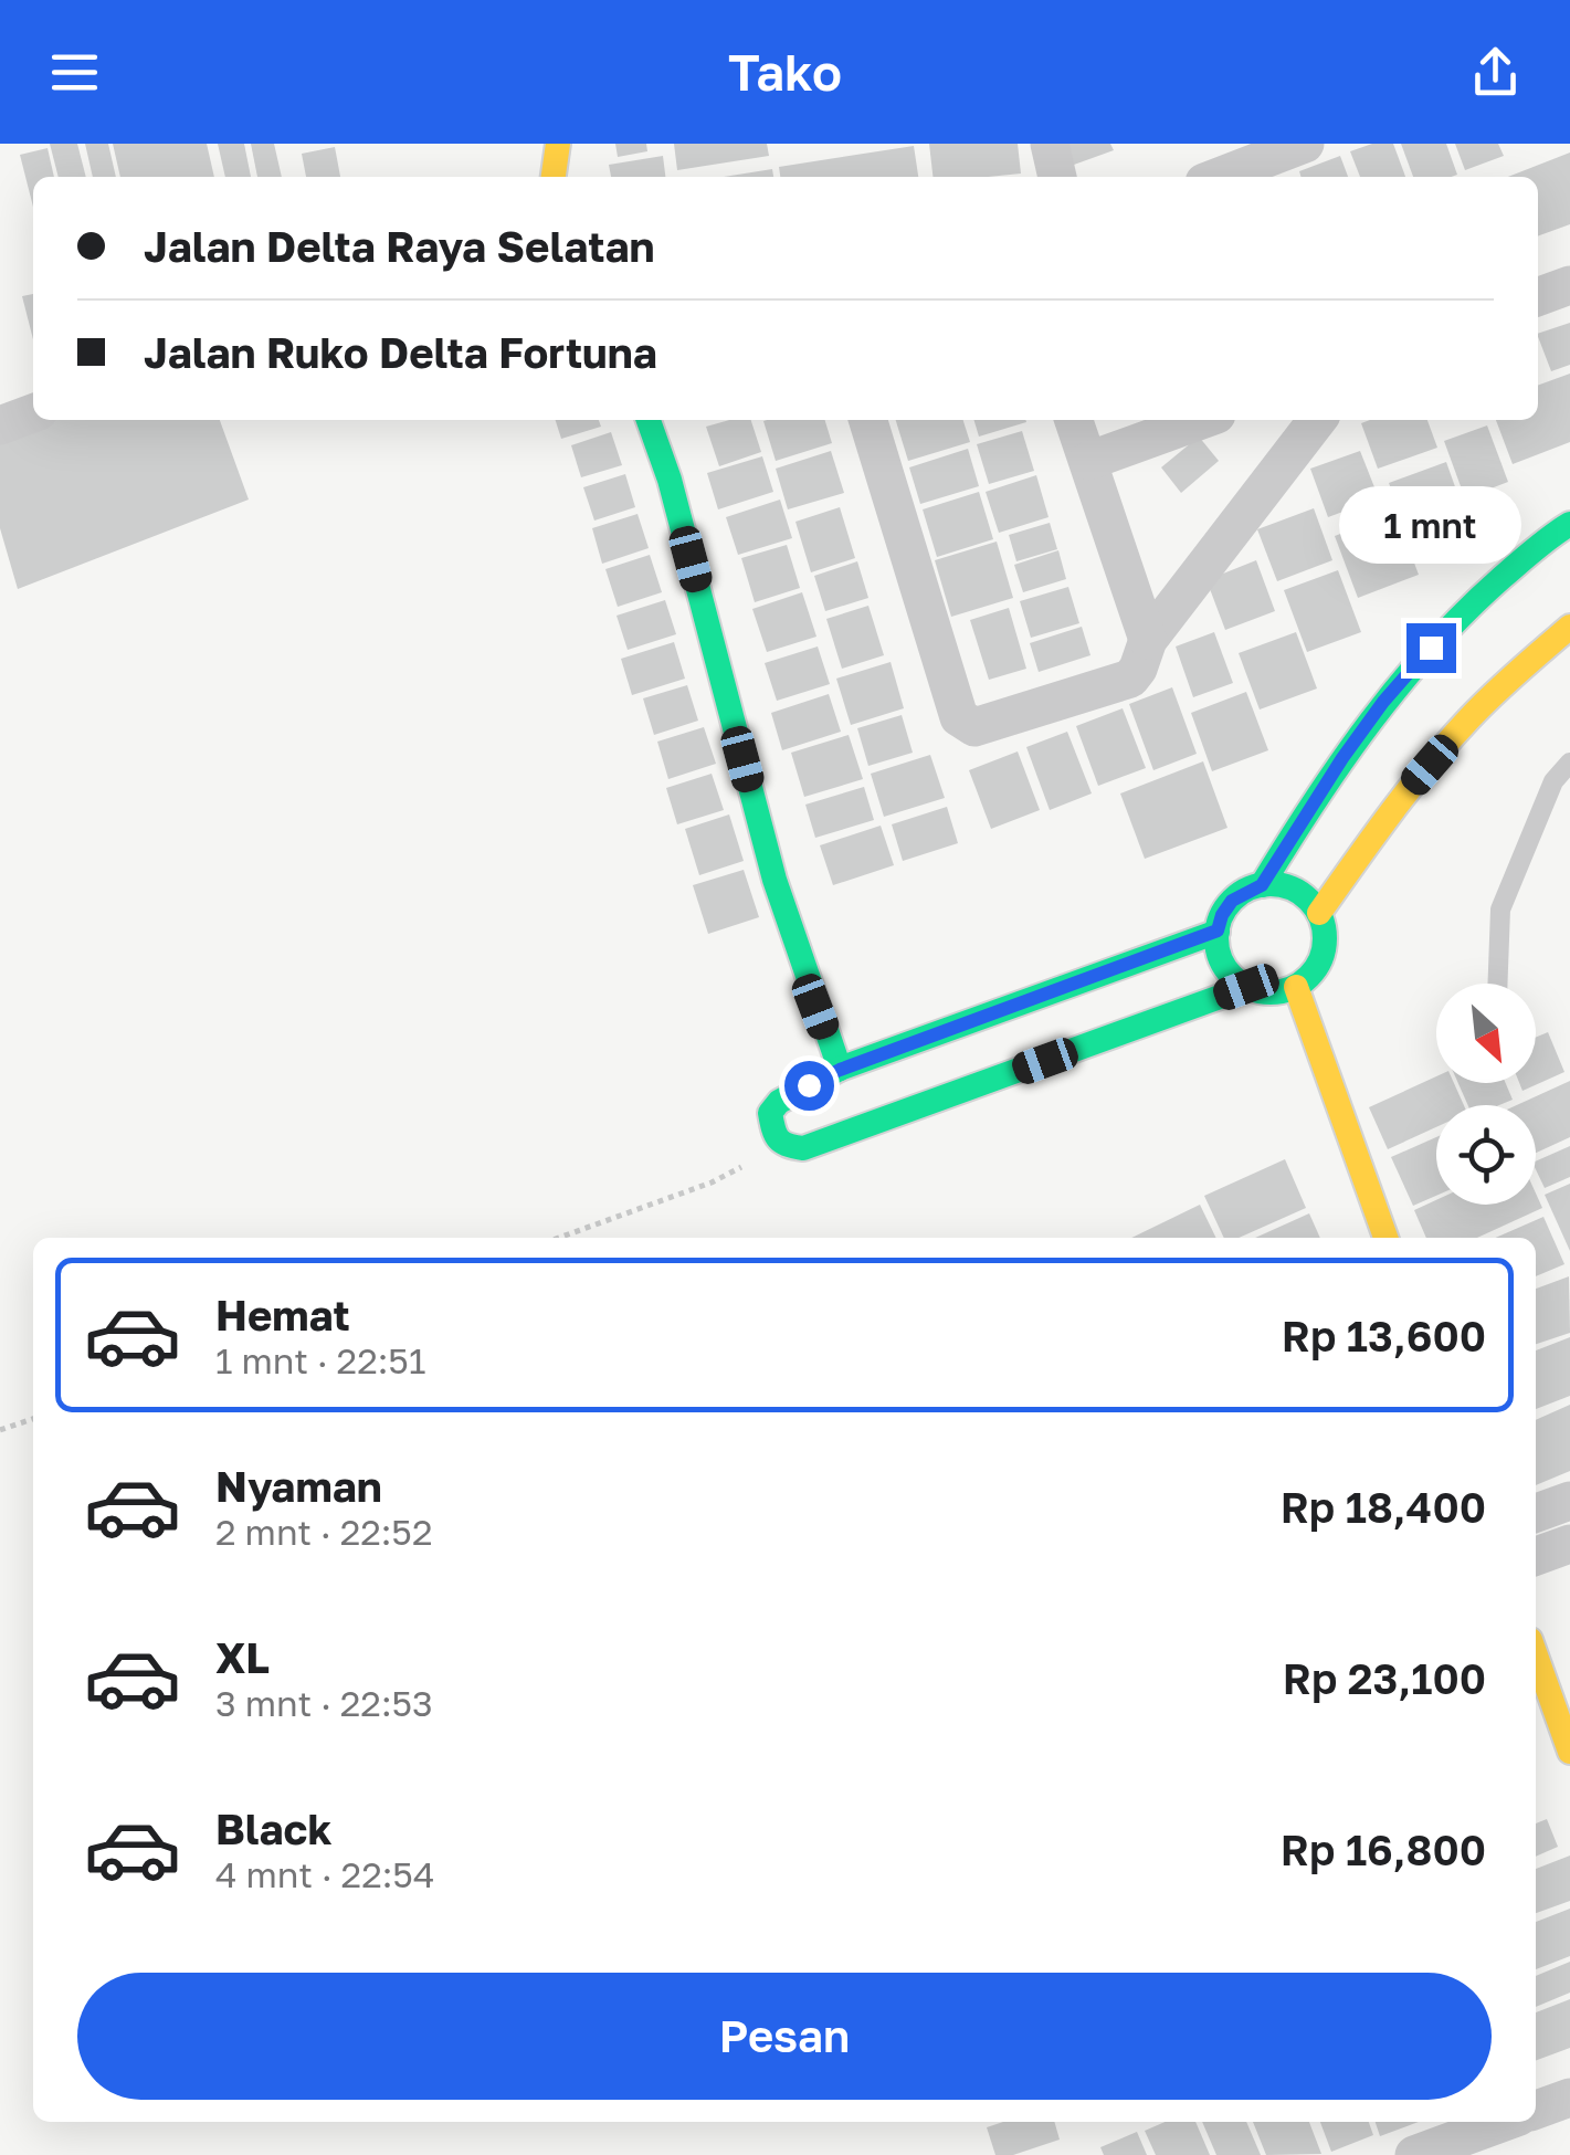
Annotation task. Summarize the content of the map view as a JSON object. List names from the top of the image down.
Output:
{
  "north": "bottom right",
  "page": {
    "header": "Tako",
    "banner": ["Jalan Delta Raya Selatan", "Jalan Ruko Delta Fortuna"],
    "bubble": "1 mnt",
    "list": [
      {
        "name": "Hemat",
        "note": "1 mnt · 22:51",
        "value": "Rp 13,600"
      },
      {
        "name": "Nyaman",
        "note": "2 mnt · 22:52",
        "value": "Rp 18,400"
      },
      {
        "name": "XL",
        "note": "3 mnt · 22:53",
        "value": "Rp 23,100"
      },
      {
        "name": "Black",
        "note": "4 mnt · 22:54",
        "value": "Rp 16,800"
      }
    ],
    "buttons": "Pesan"
  }
}
